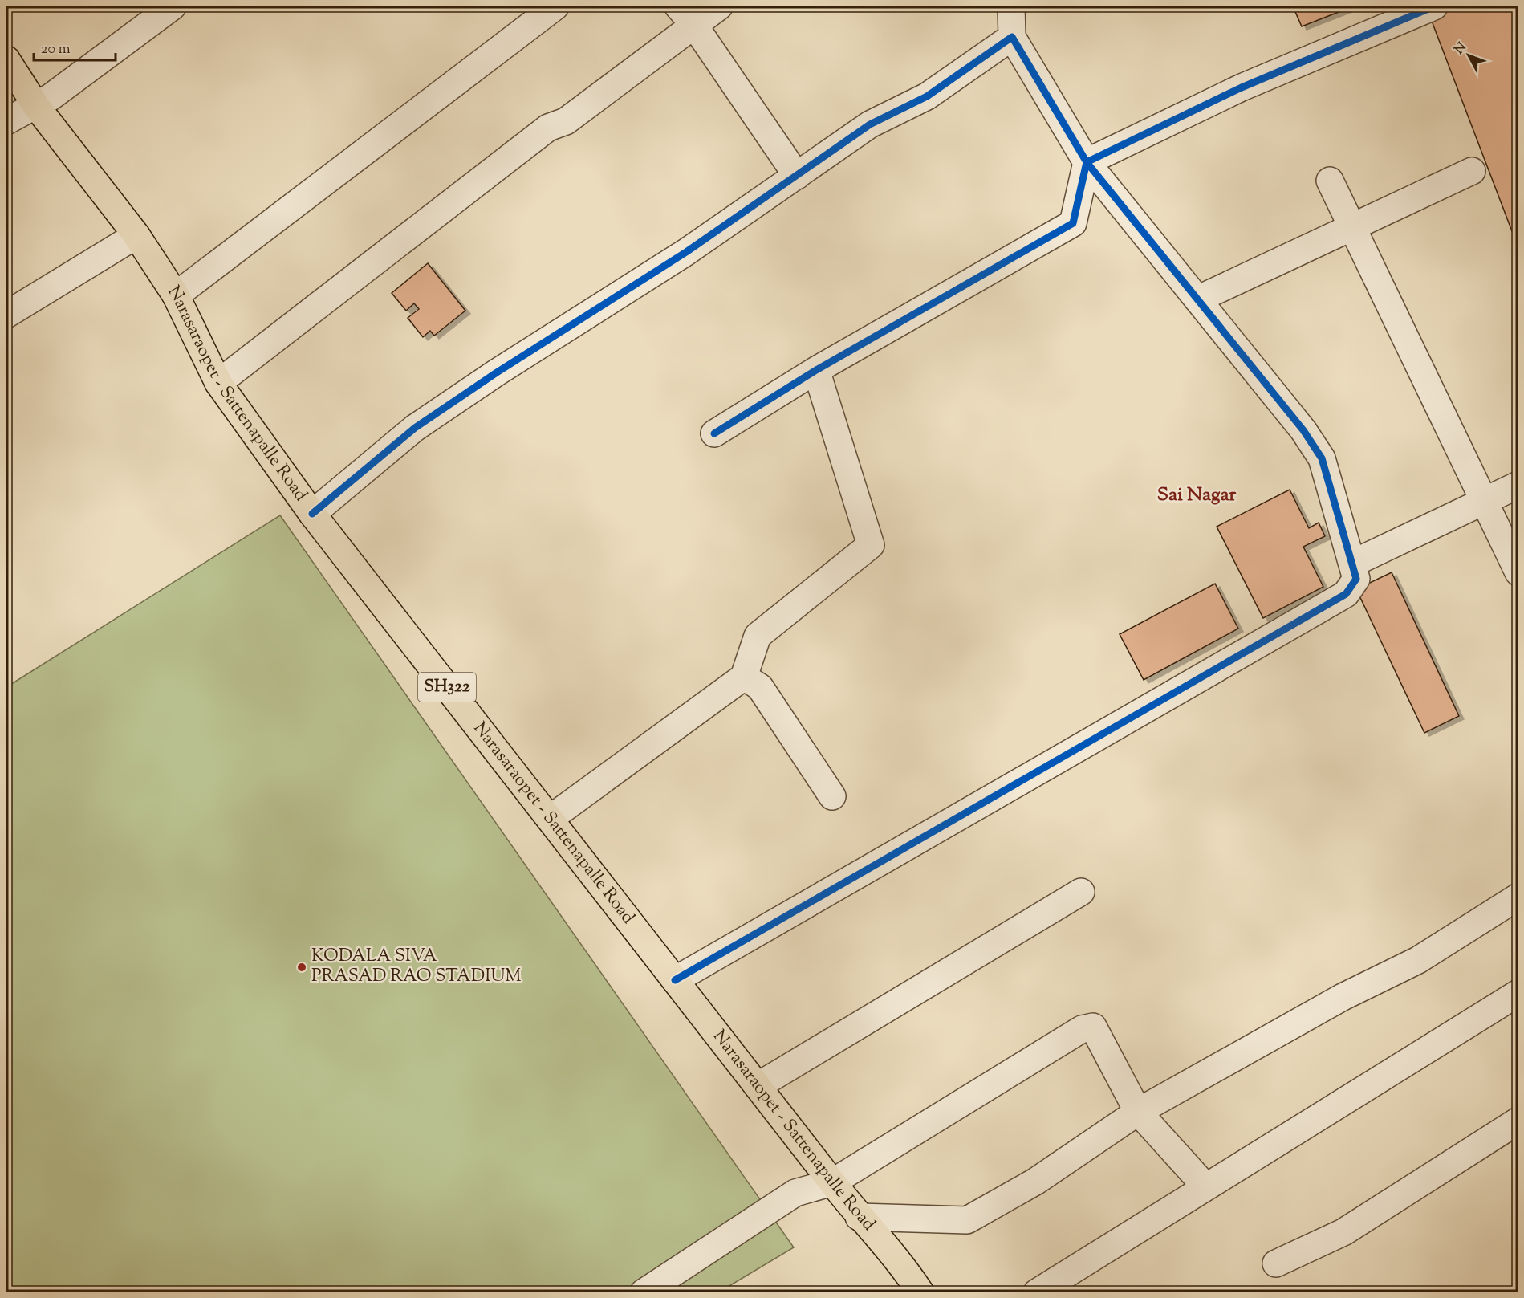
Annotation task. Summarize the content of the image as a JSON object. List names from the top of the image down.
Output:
{
  "streets": {
    "main road": ["Narasaraopet - Sattenapalle Road", "SH322"]
  },
  "districts": ["Sai Nagar"],
  "places": ["KODALA SIVA PRASAD RAO STADIUM"],
  "scale_bar": "20 m",
  "north": "top left"
}
